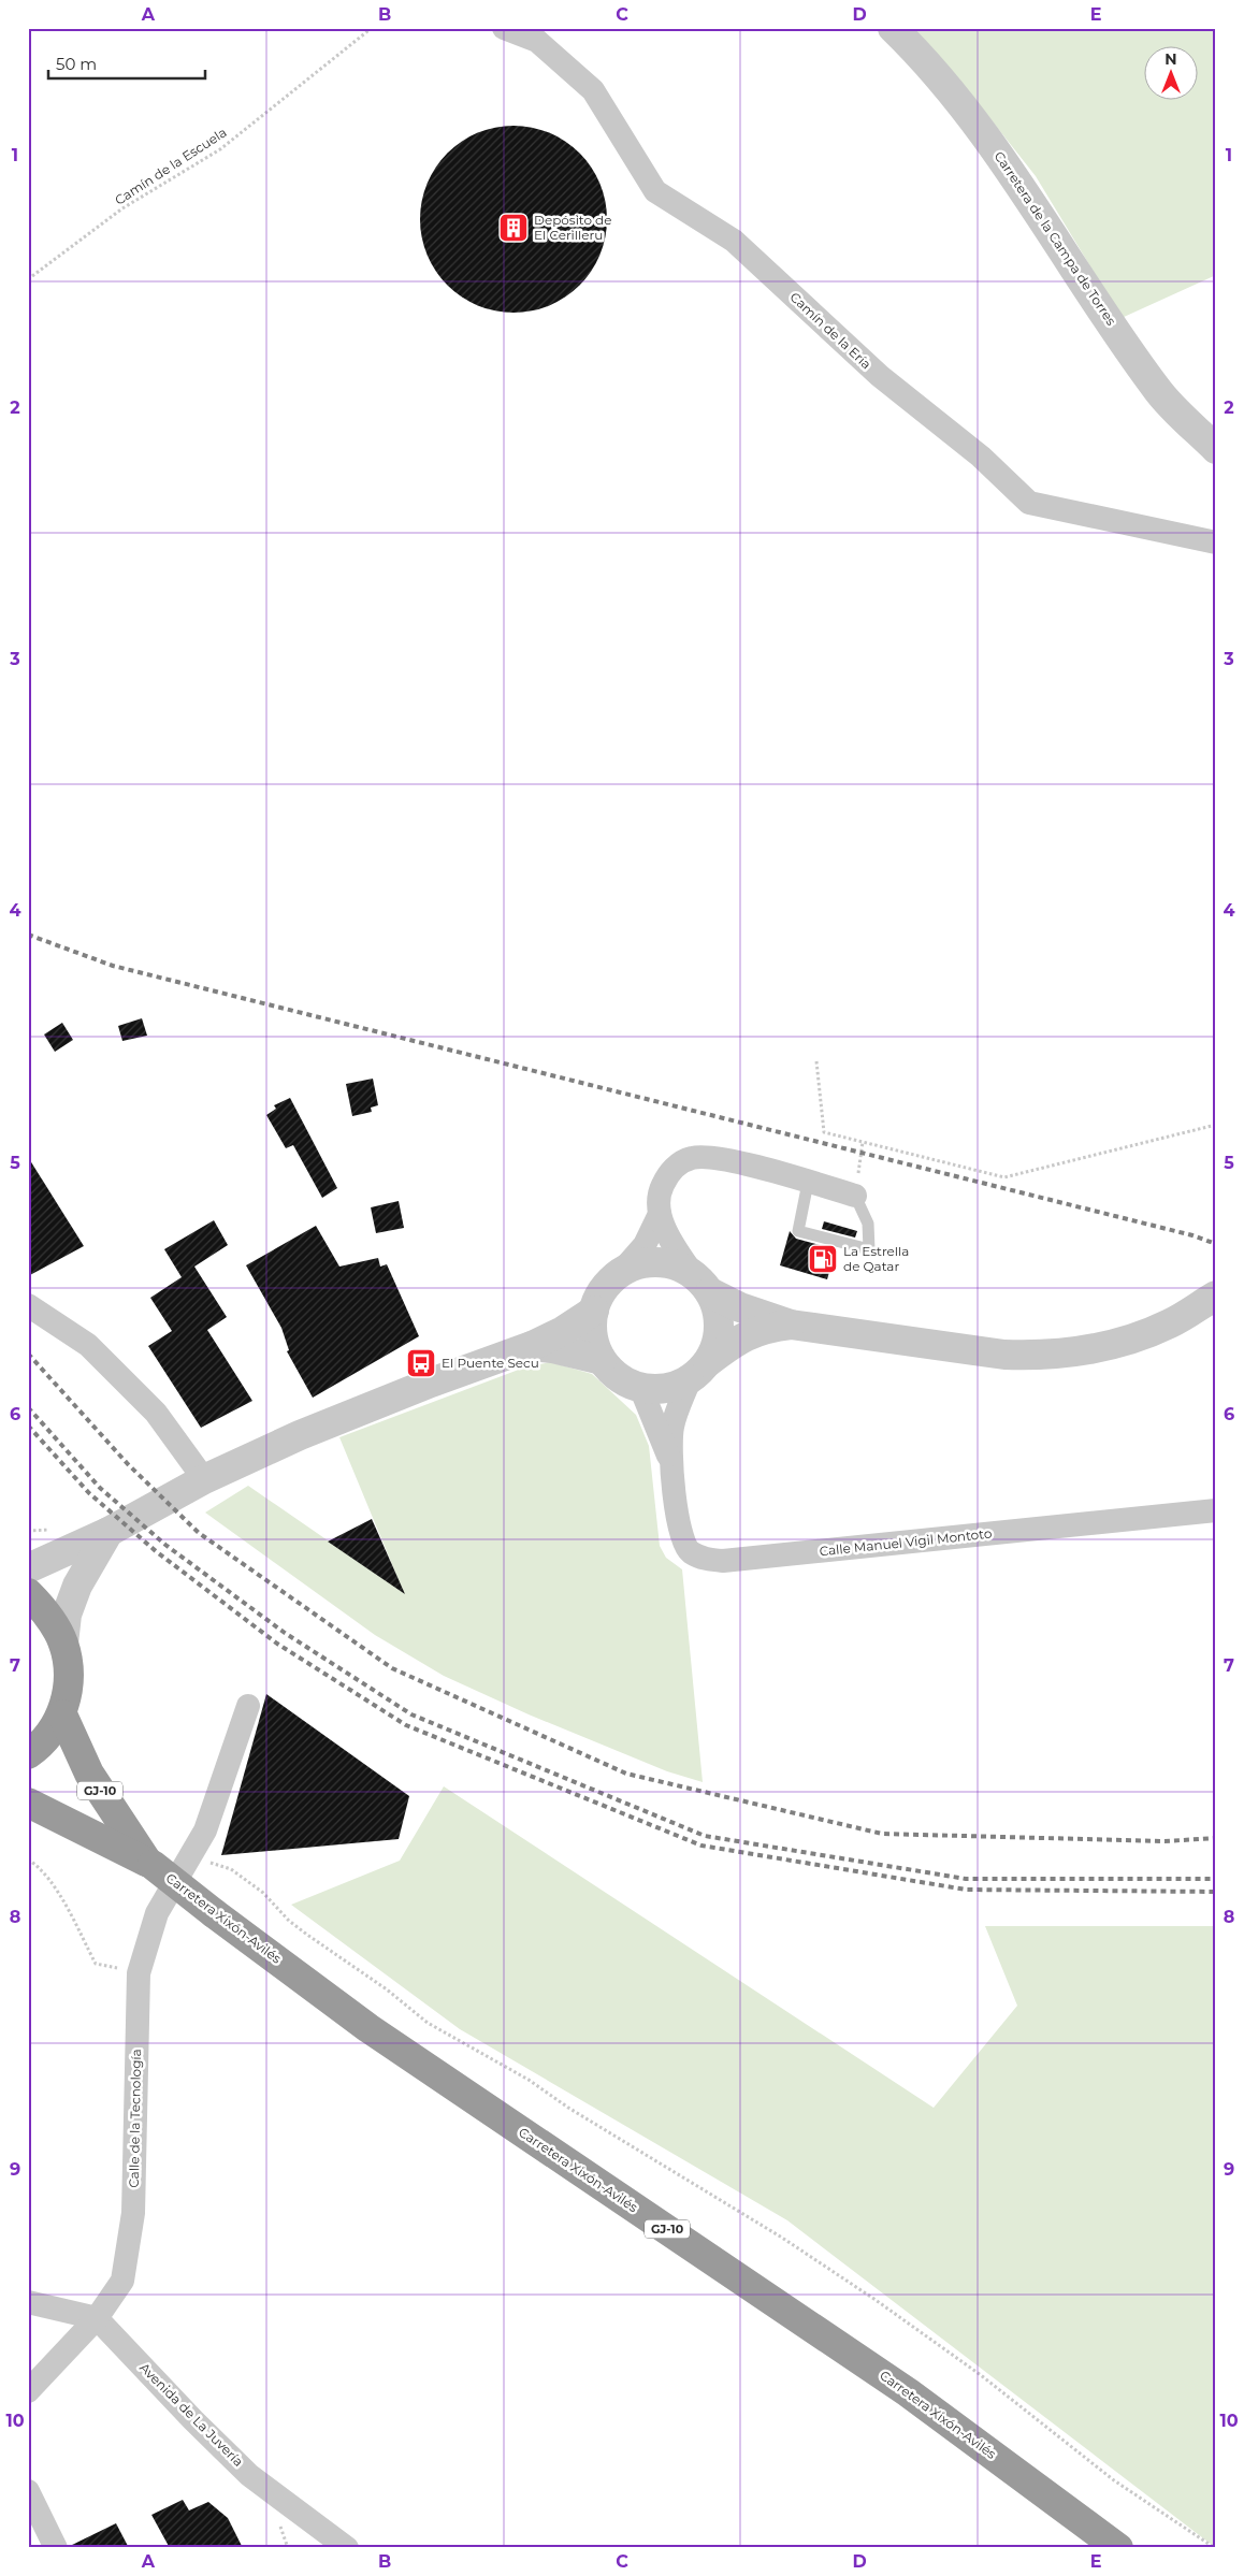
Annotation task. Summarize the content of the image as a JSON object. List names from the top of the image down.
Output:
{
  "streets": {
    "highway": ["GJ-10", "Carretera Xixón-Avilés"],
    "street": [
      "Carretera de la Campa de Torres",
      "Camín de la Ería",
      "Calle Manuel Vigil Montoto",
      "Calle de la Tecnología",
      "Avenida de La Juvería"
    ],
    "path": ["Camín de la Escuela"]
  },
  "crossings": [
    ["Calle de la Tecnología", "Avenida de La Juvería"]
  ],
  "places": {
    "building": ["Depósito de El Cerilleru"],
    "fuel station": ["La Estrella de Qatar"],
    "bus stop": ["El Puente Secu"]
  },
  "scale_bar": "50 m",
  "north": "top",
  "grid": {
    "columns": [
      "A",
      "B",
      "C",
      "D",
      "E"
    ],
    "rows": [
      "1",
      "2",
      "3",
      "4",
      "5",
      "6",
      "7",
      "8",
      "9",
      "10"
    ]
  }
}
